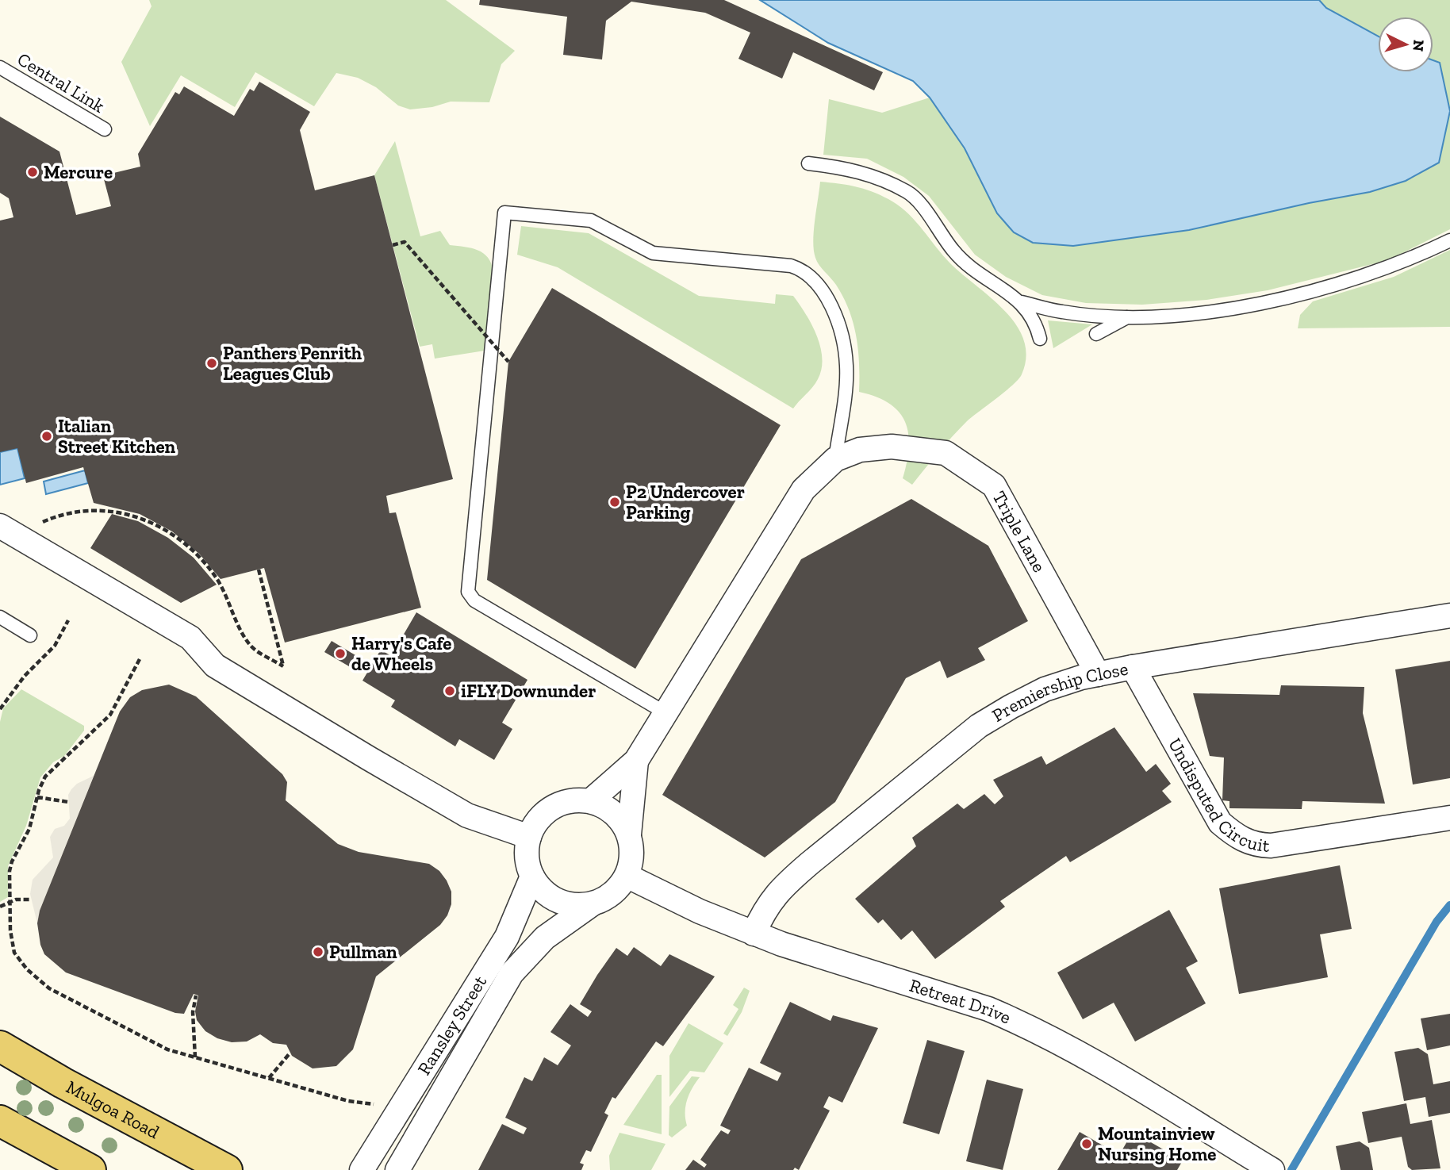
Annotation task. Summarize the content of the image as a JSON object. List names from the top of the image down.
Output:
{
  "streets": {
    "main road": ["Mulgoa Road"],
    "street": [
      "Triple Lane",
      "Premiership Close",
      "Undisputed Circuit",
      "Retreat Drive",
      "Ransley Street"
    ],
    "lane": ["Central Link"]
  },
  "crossings": [
    ["Triple Lane", "Premiership Close"],
    ["Premiership Close", "Undisputed Circuit"],
    ["Premiership Close", "Retreat Drive"],
    ["Retreat Drive", "Ransley Street"]
  ],
  "places": [
    "Mercure",
    "Panthers Penrith Leagues Club",
    "Italian Street Kitchen",
    "P2 Undercover Parking",
    "Harry's Cafe de Wheels",
    "iFLY Downunder",
    "Pullman",
    "Mountainview Nursing Home"
  ],
  "north": "right"
}
